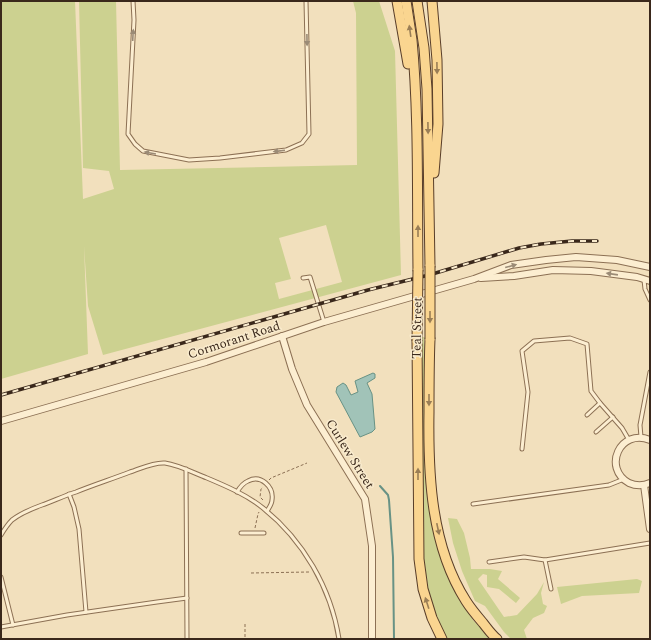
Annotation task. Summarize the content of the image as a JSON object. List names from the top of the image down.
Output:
{
  "streets": {
    "main road": ["Teal Street"],
    "street": ["Cormorant Road", "Curlew Street"]
  },
  "crossings": [
    ["Cormorant Road", "Curlew Street"]
  ]
}
